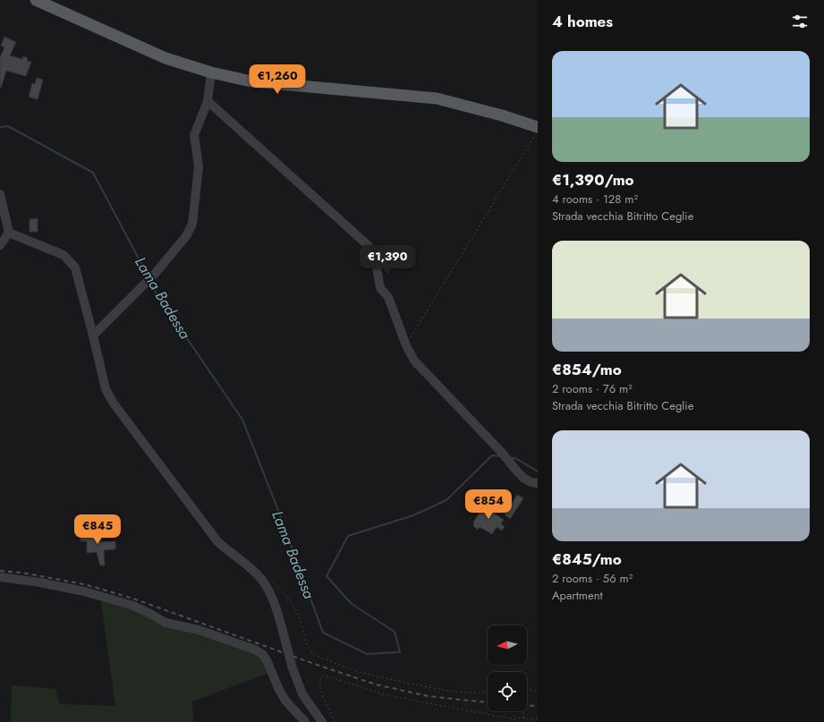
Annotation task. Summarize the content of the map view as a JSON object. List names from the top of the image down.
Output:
{
  "water": ["Lama Badessa"],
  "north": "left",
  "page": {
    "heading": "4 homes",
    "list": [
      {
        "name": "€1,390/mo",
        "note": "4 rooms · 128 m² · Strada vecchia Bitritto Ceglie"
      },
      {
        "name": "€854/mo",
        "note": "2 rooms · 76 m² · Strada vecchia Bitritto Ceglie"
      },
      {
        "name": "€845/mo",
        "note": "2 rooms · 56 m² · Apartment"
      }
    ],
    "price": [
      "€1,260",
      "€1,390",
      "€854",
      "€845"
    ]
  }
}
